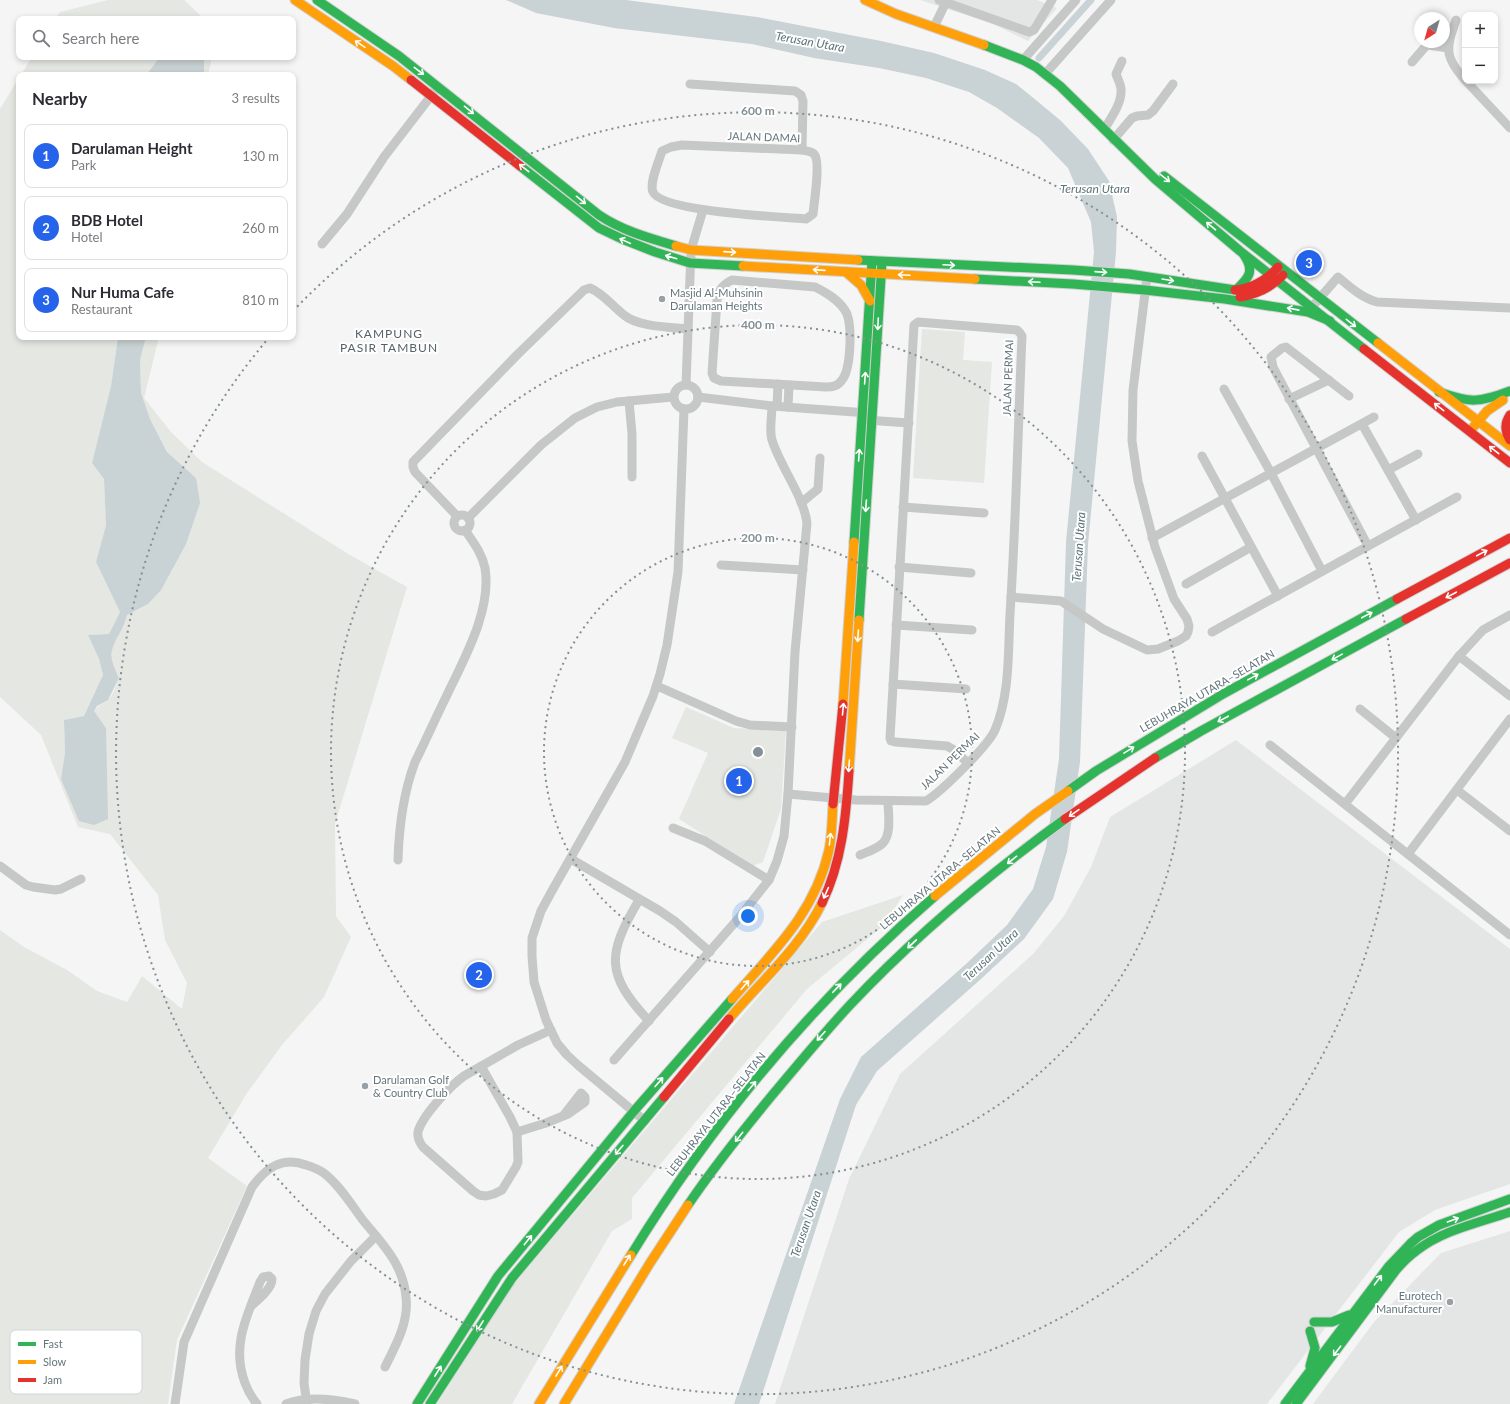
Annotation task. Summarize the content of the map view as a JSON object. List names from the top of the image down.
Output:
{
  "streets": {
    "main road": ["LEBUHRAYA UTARA–SELATAN"],
    "street": ["JALAN DAMAI", "JALAN PERMAI"]
  },
  "districts": ["KAMPUNG PASIR TAMBUN"],
  "water": ["Terusan Utara"],
  "places": ["Masjid Al-Muhsinin Darulaman Heights", "Darulaman Golf & Country Club", "Eurotech Manufacturer"],
  "legend": ["Fast", "Slow", "Jam"],
  "north": "bottom left",
  "page": {
    "map_buttons": ["+", "−"],
    "search": "Search here",
    "heading": ["Nearby", "3 results"],
    "list": [
      {
        "mark": "1",
        "name": "Darulaman Height",
        "note": "Park",
        "value": "130 m"
      },
      {
        "mark": "2",
        "name": "BDB Hotel",
        "note": "Hotel",
        "value": "260 m"
      },
      {
        "mark": "3",
        "name": "Nur Huma Cafe",
        "note": "Restaurant",
        "value": "810 m"
      }
    ],
    "pins": ["3", "1", "2"]
  },
  "rings": ["600 m", "400 m", "200 m"]
}
